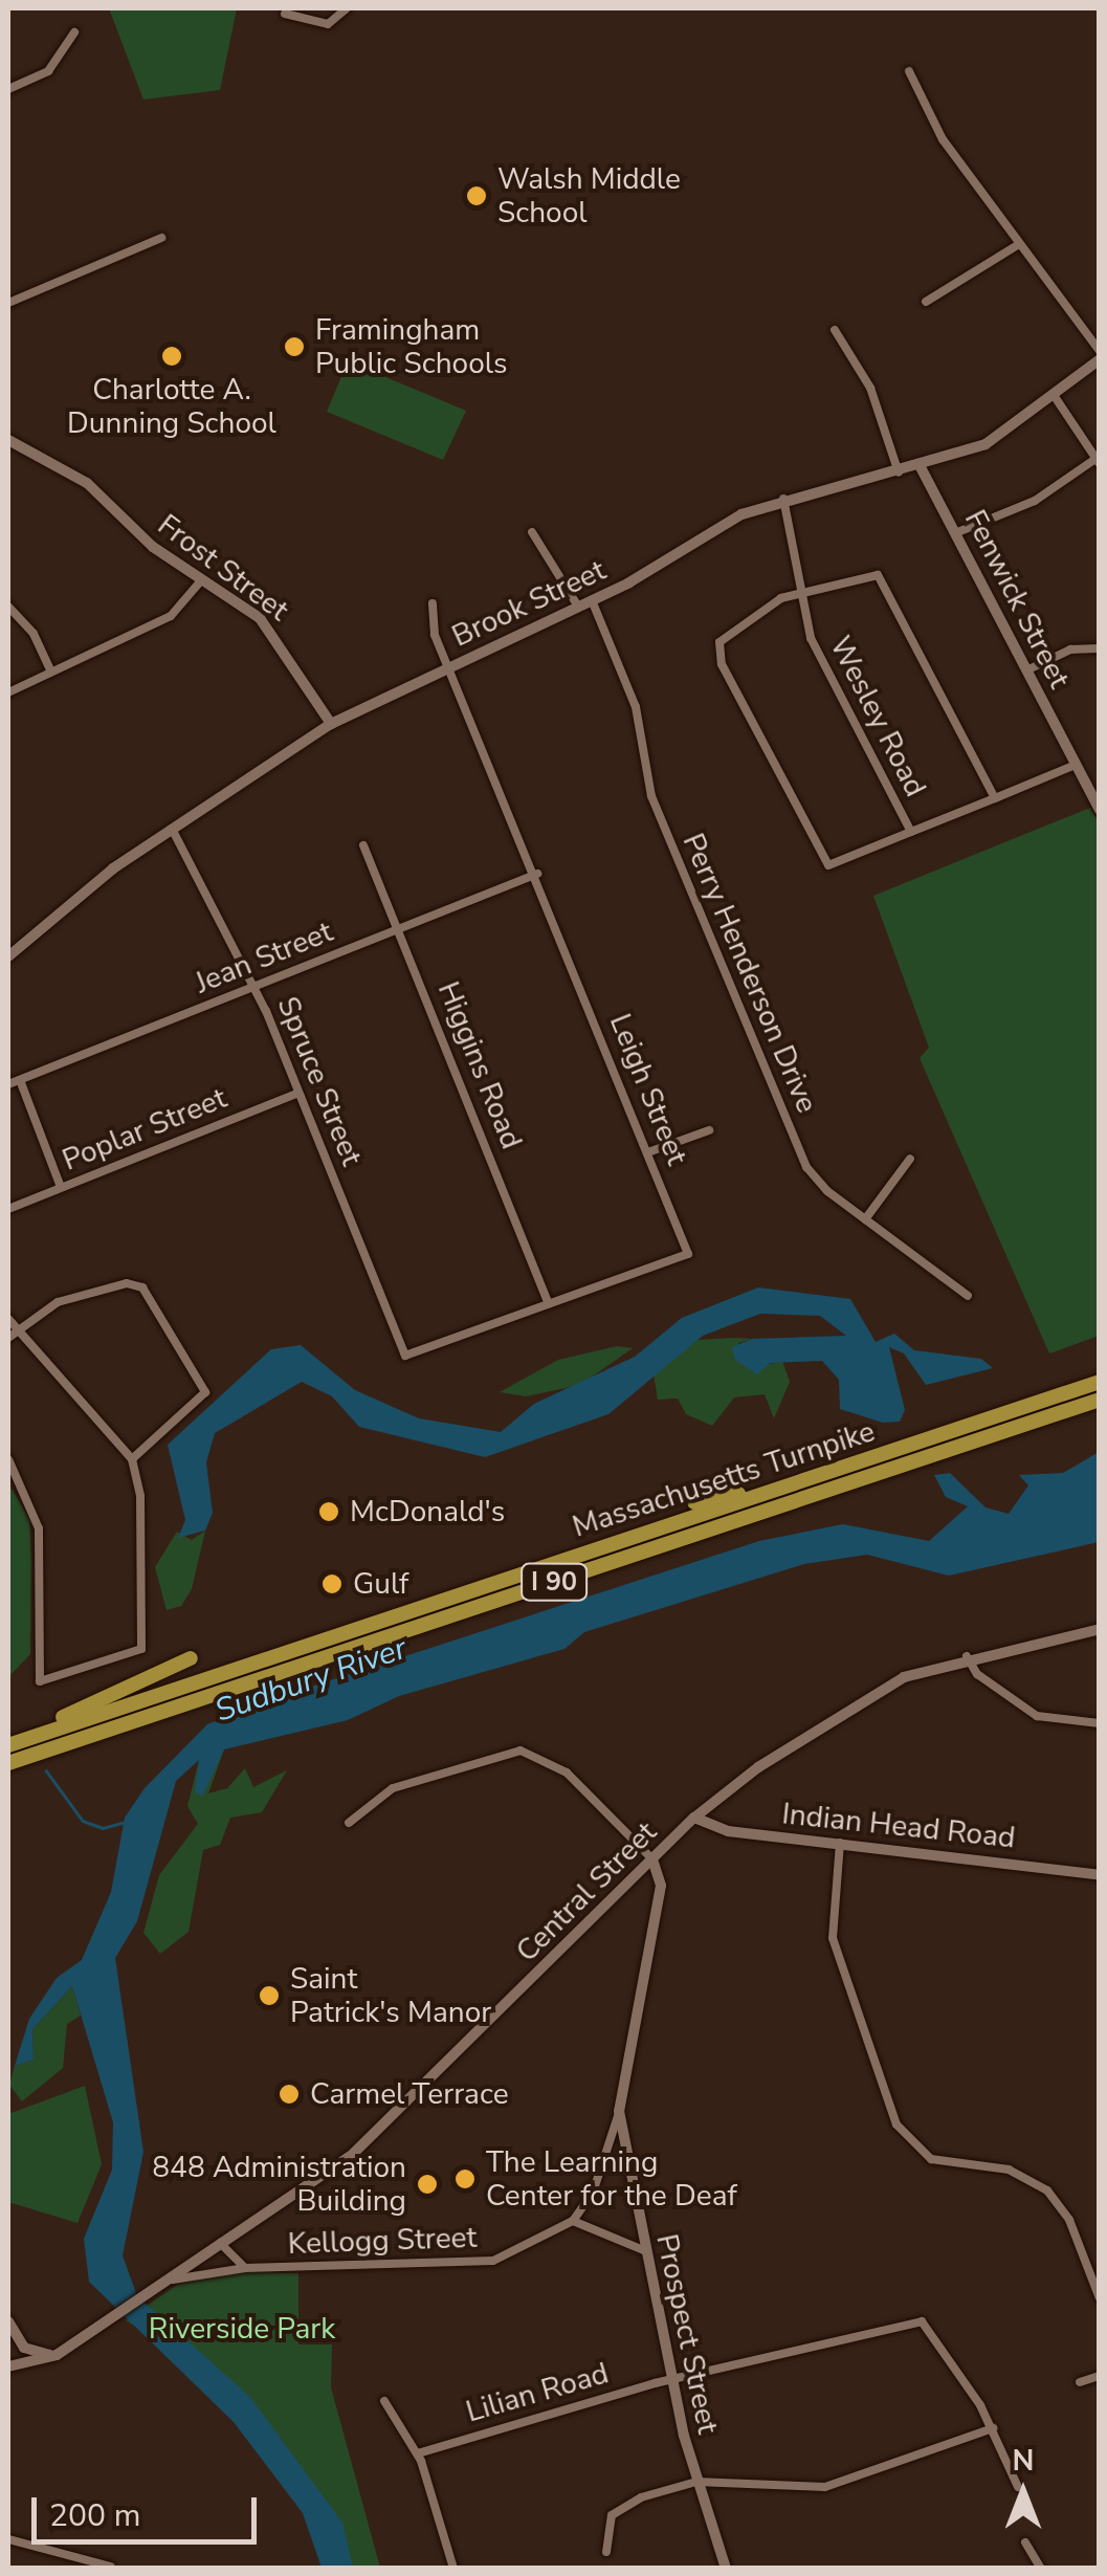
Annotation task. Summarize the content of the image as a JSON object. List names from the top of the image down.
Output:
{
  "streets": {
    "highway": ["Massachusetts Turnpike", "I 90"],
    "street": [
      "Frost Street",
      "Fenwick Street",
      "Brook Street",
      "Wesley Road",
      "Jean Street",
      "Perry Henderson Drive",
      "Higgins Road",
      "Spruce Street",
      "Leigh Street",
      "Poplar Street",
      "Indian Head Road",
      "Central Street",
      "Kellogg Street",
      "Prospect Street",
      "Lilian Road"
    ]
  },
  "crossings": [
    ["Frost Street", "Brook Street"],
    ["Fenwick Street", "Brook Street"],
    ["Brook Street", "Wesley Road"],
    ["Brook Street", "Perry Henderson Drive"],
    ["Brook Street", "Spruce Street"],
    ["Brook Street", "Leigh Street"],
    ["Jean Street", "Higgins Road"],
    ["Jean Street", "Spruce Street"],
    ["Jean Street", "Leigh Street"],
    ["Higgins Road", "Leigh Street"],
    ["Spruce Street", "Leigh Street"],
    ["Spruce Street", "Poplar Street"],
    ["Indian Head Road", "Central Street"],
    ["Central Street", "Kellogg Street"],
    ["Central Street", "Prospect Street"],
    ["Prospect Street", "Lilian Road"]
  ],
  "water": ["Sudbury River"],
  "parks": ["Riverside Park"],
  "places": [
    "Walsh Middle School",
    "Framingham Public Schools",
    "Charlotte A. Dunning School",
    "McDonald's",
    "Gulf",
    "Saint Patrick's Manor",
    "Carmel Terrace",
    "The Learning Center for the Deaf",
    "848 Administration Building"
  ],
  "scale_bar": "200 m",
  "north": "top"
}
